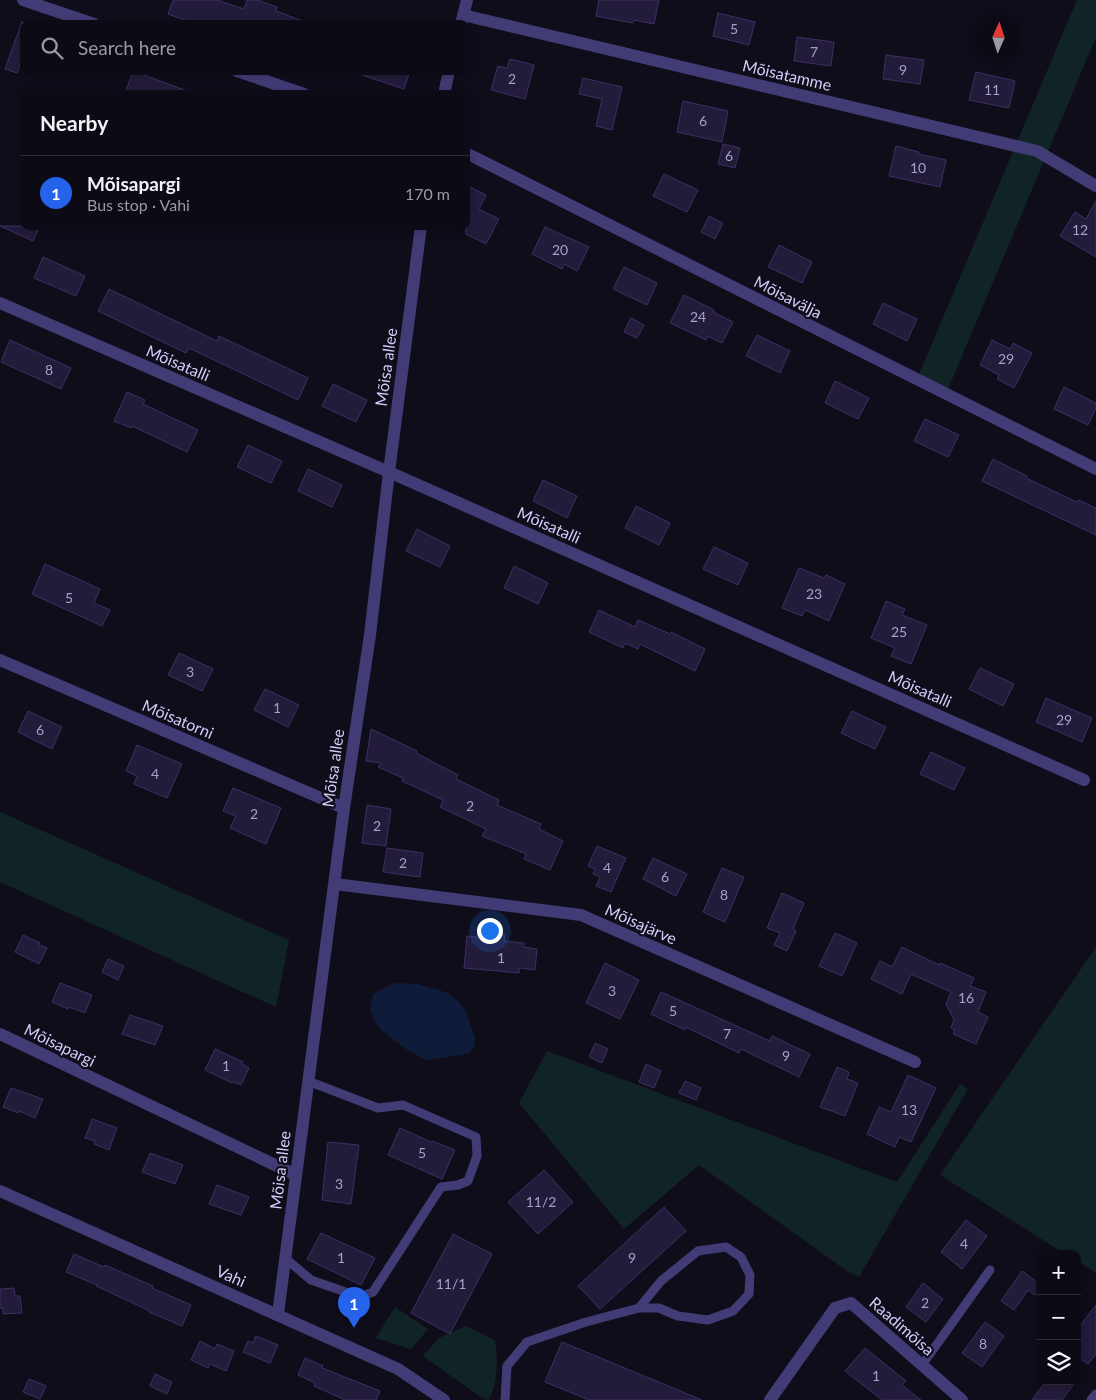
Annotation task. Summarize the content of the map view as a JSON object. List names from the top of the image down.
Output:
{
  "streets": {
    "street": [
      "Mõisatamme",
      "Mõisavälja",
      "Mõisatalli",
      "Mõisa allee",
      "Mõisatorni",
      "Mõisajärve",
      "Mõisapargi",
      "Vahi",
      "Raadimõisa"
    ]
  },
  "crossings": [
    ["Mõisatalli", "Mõisa allee"],
    ["Mõisa allee", "Mõisatorni"],
    ["Mõisa allee", "Mõisajärve"],
    ["Mõisa allee", "Mõisapargi"],
    ["Mõisa allee", "Vahi"]
  ],
  "house_numbers": [
    "5",
    "7",
    "9",
    "2",
    "11",
    "6",
    "6",
    "10",
    "12",
    "20",
    "24",
    "29",
    "8",
    "23",
    "5",
    "25",
    "3",
    "1",
    "29",
    "6",
    "4",
    "2",
    "2",
    "2",
    "2",
    "4",
    "6",
    "8",
    "1",
    "3",
    "16",
    "5",
    "7",
    "9",
    "1",
    "13",
    "5",
    "3",
    "11/2",
    "4",
    "1",
    "9",
    "11/1",
    "2",
    "8",
    "1"
  ],
  "north": "top",
  "page": {
    "search": "Search here",
    "heading": "Nearby",
    "list": [
      {
        "mark": "1",
        "name": "Mõisapargi",
        "note": "Bus stop · Vahi",
        "value": "170 m"
      }
    ],
    "map_buttons": ["+", "−"],
    "pins": "1"
  }
}
